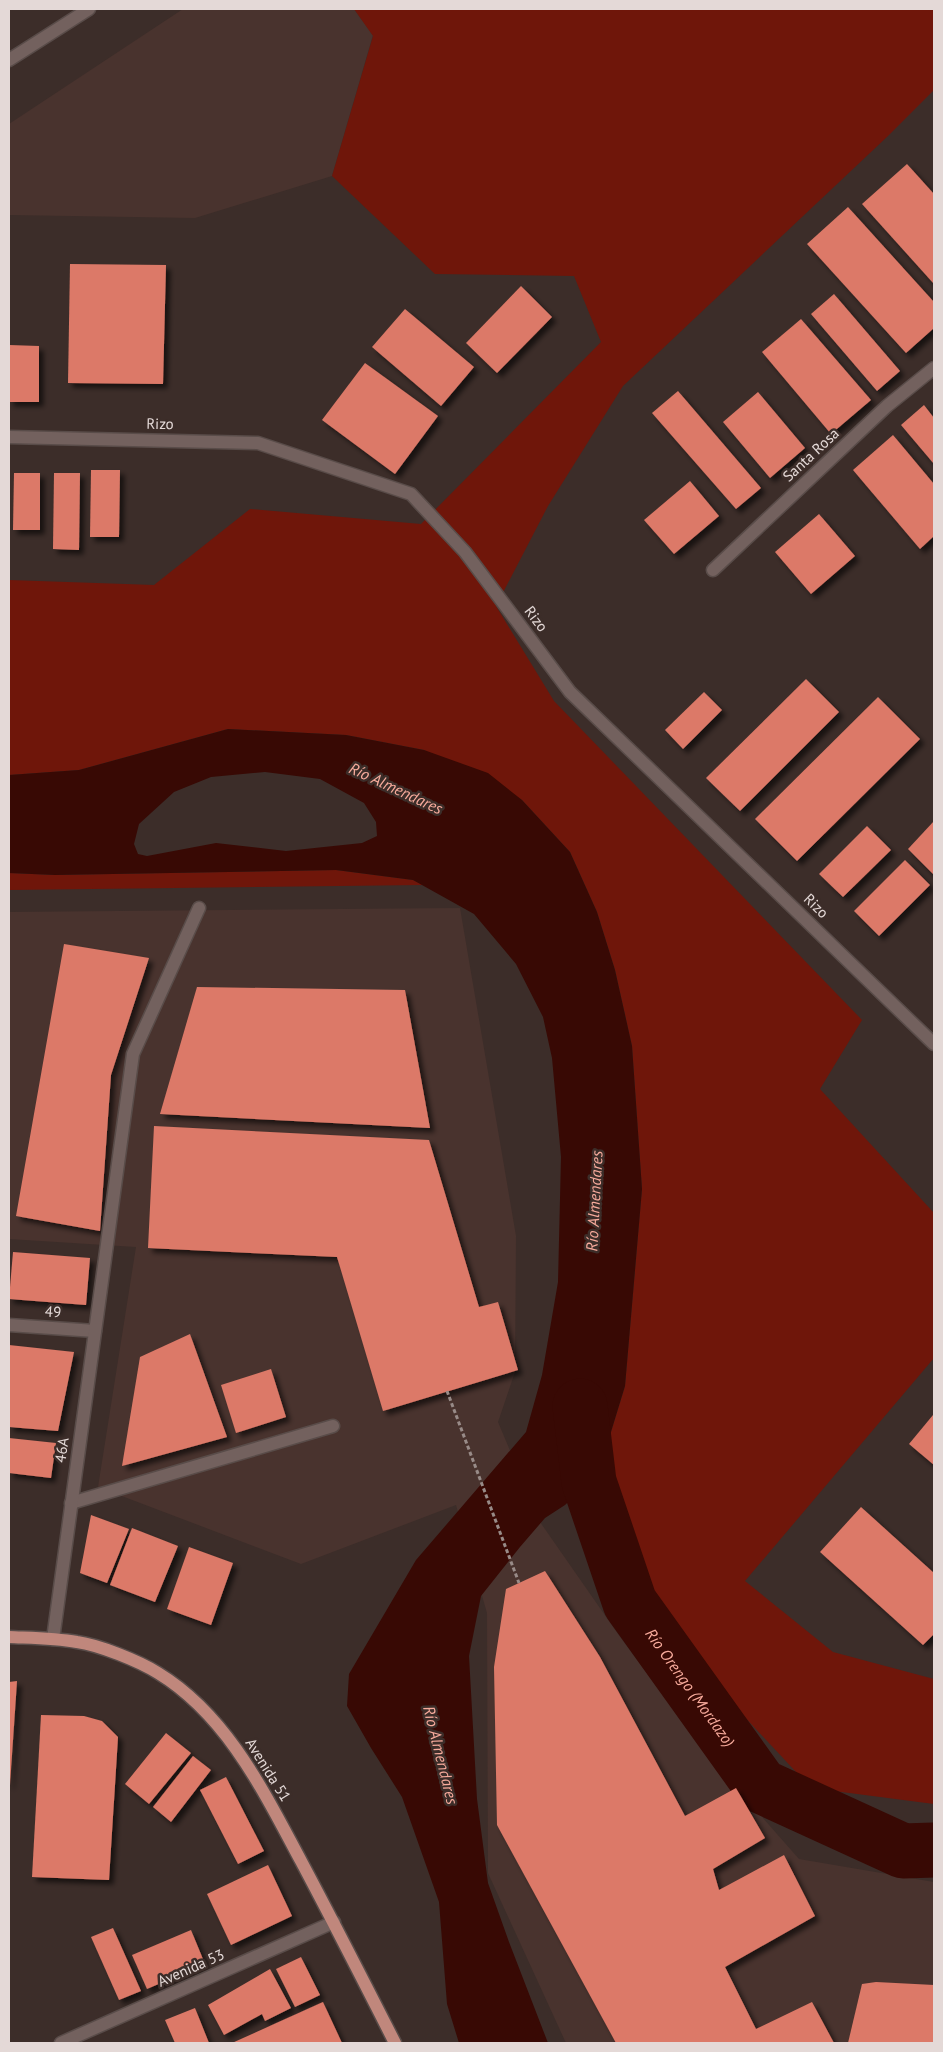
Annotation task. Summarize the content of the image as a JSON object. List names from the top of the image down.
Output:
{
  "streets": {
    "main road": ["Avenida 51"],
    "street": [
      "Rizo",
      "Santa Rosa",
      "49",
      "46A",
      "Avenida 53"
    ]
  },
  "crossings": [
    ["49", "46A"],
    ["46A", "Avenida 51"],
    ["Avenida 51", "Avenida 53"]
  ],
  "water": ["Río Almendares", "Río Orengo (Mordazo)"]
}
